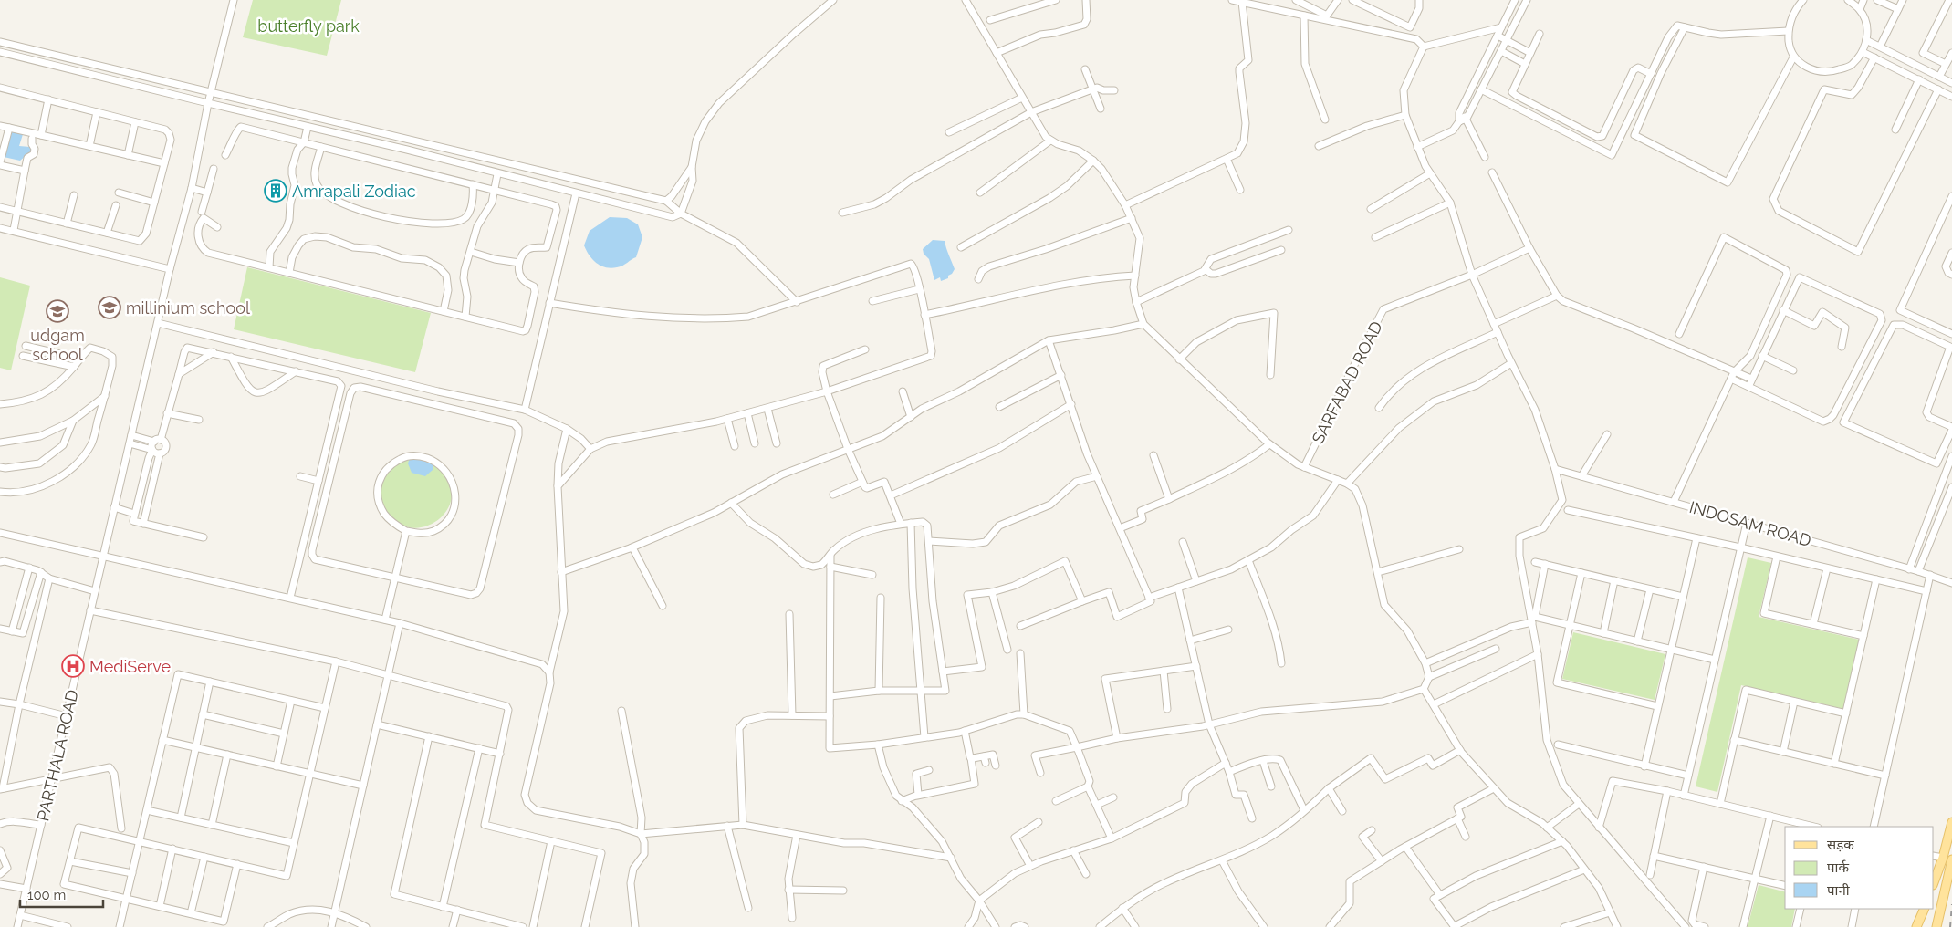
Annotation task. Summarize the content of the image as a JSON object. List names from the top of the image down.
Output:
{
  "streets": {
    "street": ["SARFABAD ROAD", "INDOSAM ROAD", "PARTHALA ROAD"]
  },
  "parks": ["butterfly park"],
  "places": {
    "building": ["Amrapali Zodiac"],
    "school or university": ["millinium school", "udgam school"],
    "hospital": ["MediServe"]
  },
  "legend": ["सड़क", "पार्क", "पानी"],
  "scale_bar": "100 m"
}
